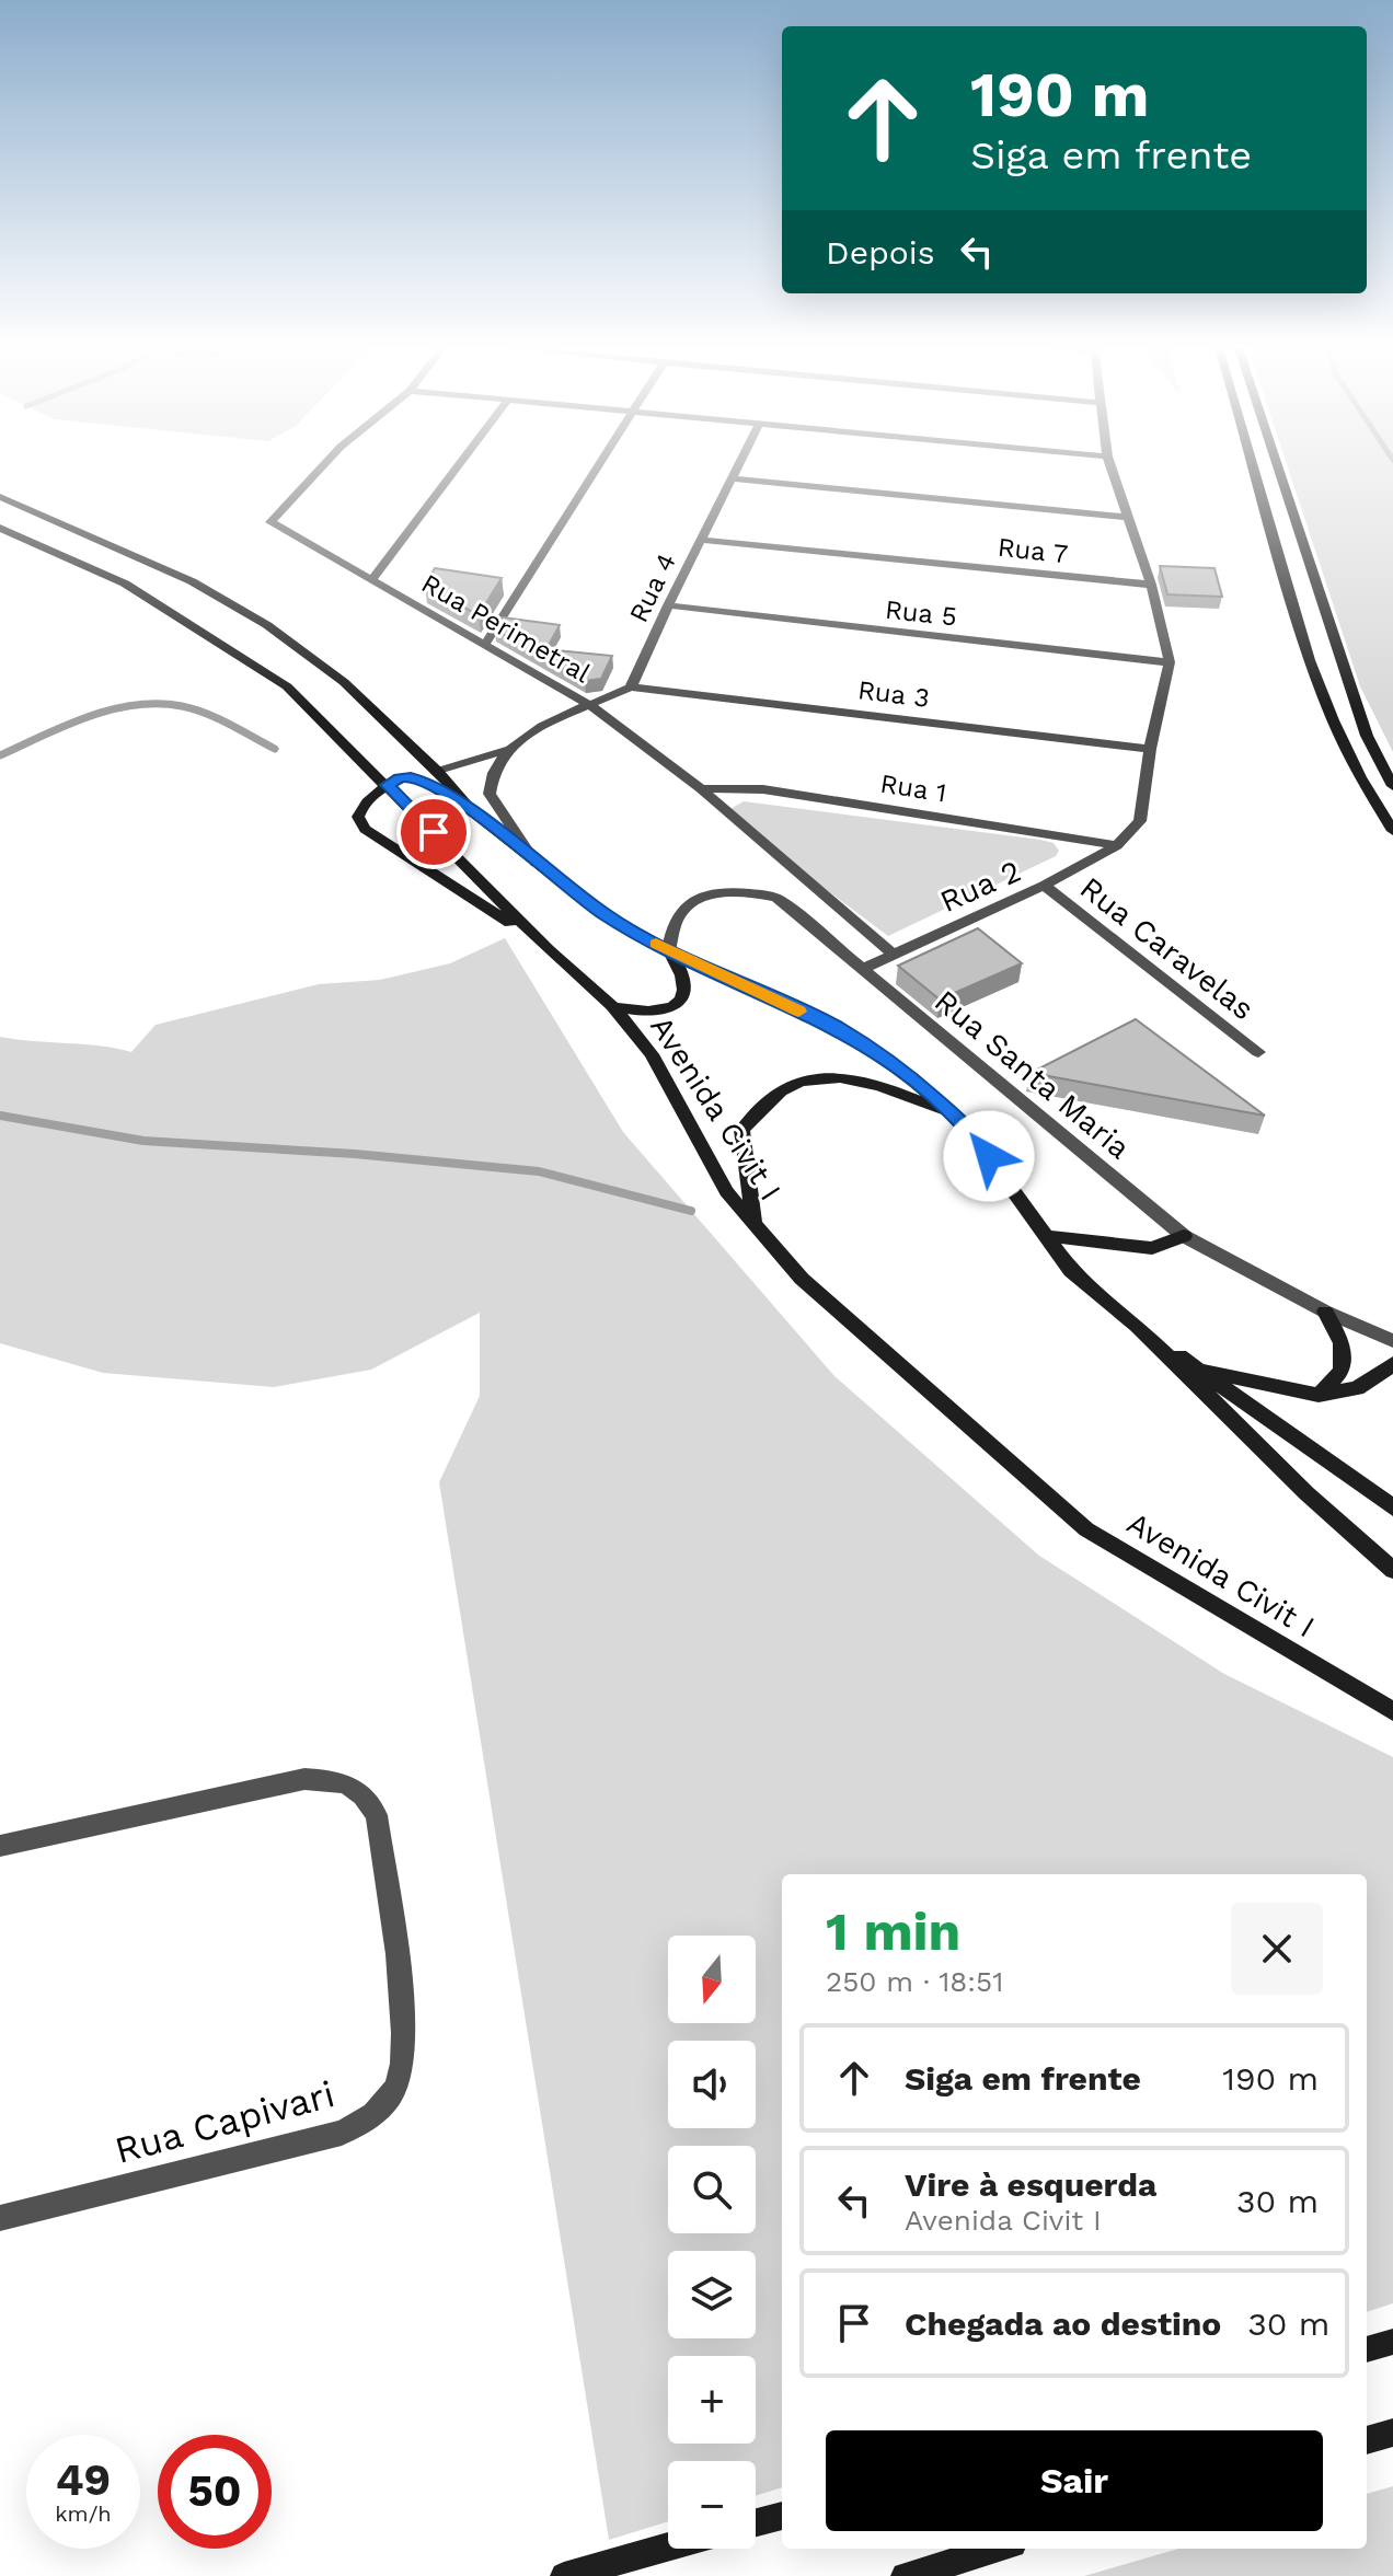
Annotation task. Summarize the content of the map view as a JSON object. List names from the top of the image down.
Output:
{
  "streets": {
    "main road": ["Avenida Civit I"],
    "street": [
      "Rua 7",
      "Rua 4",
      "Rua 5",
      "Rua Perimetral",
      "Rua 3",
      "Rua 1",
      "Rua 2",
      "Rua Caravelas",
      "Rua Santa Maria",
      "Rua Capivari"
    ]
  },
  "crossings": [
    ["Rua 7", "Rua 4"],
    ["Rua 4", "Rua 5"],
    ["Rua 4", "Rua 3"],
    ["Rua Perimetral", "Rua 1"],
    ["Rua Perimetral", "Rua 2"],
    ["Rua 1", "Rua 2"],
    ["Rua 2", "Rua Caravelas"],
    ["Rua 2", "Rua Santa Maria"]
  ],
  "north": "bottom",
  "page": {
    "turn": ["190 m", "Siga em frente"],
    "then": "Depois",
    "heading": ["1 min", "250 m · 18:51"],
    "map_buttons": ["+", "−"],
    "list": [
      {
        "name": "Siga em frente",
        "value": "190 m"
      },
      {
        "name": "Vire à esquerda",
        "note": "Avenida Civit I",
        "value": "30 m"
      },
      {
        "name": "Chegada ao destino",
        "value": "30 m"
      }
    ],
    "buttons": "Sair",
    "speed": "49 km/h",
    "limit": "50"
  }
}
